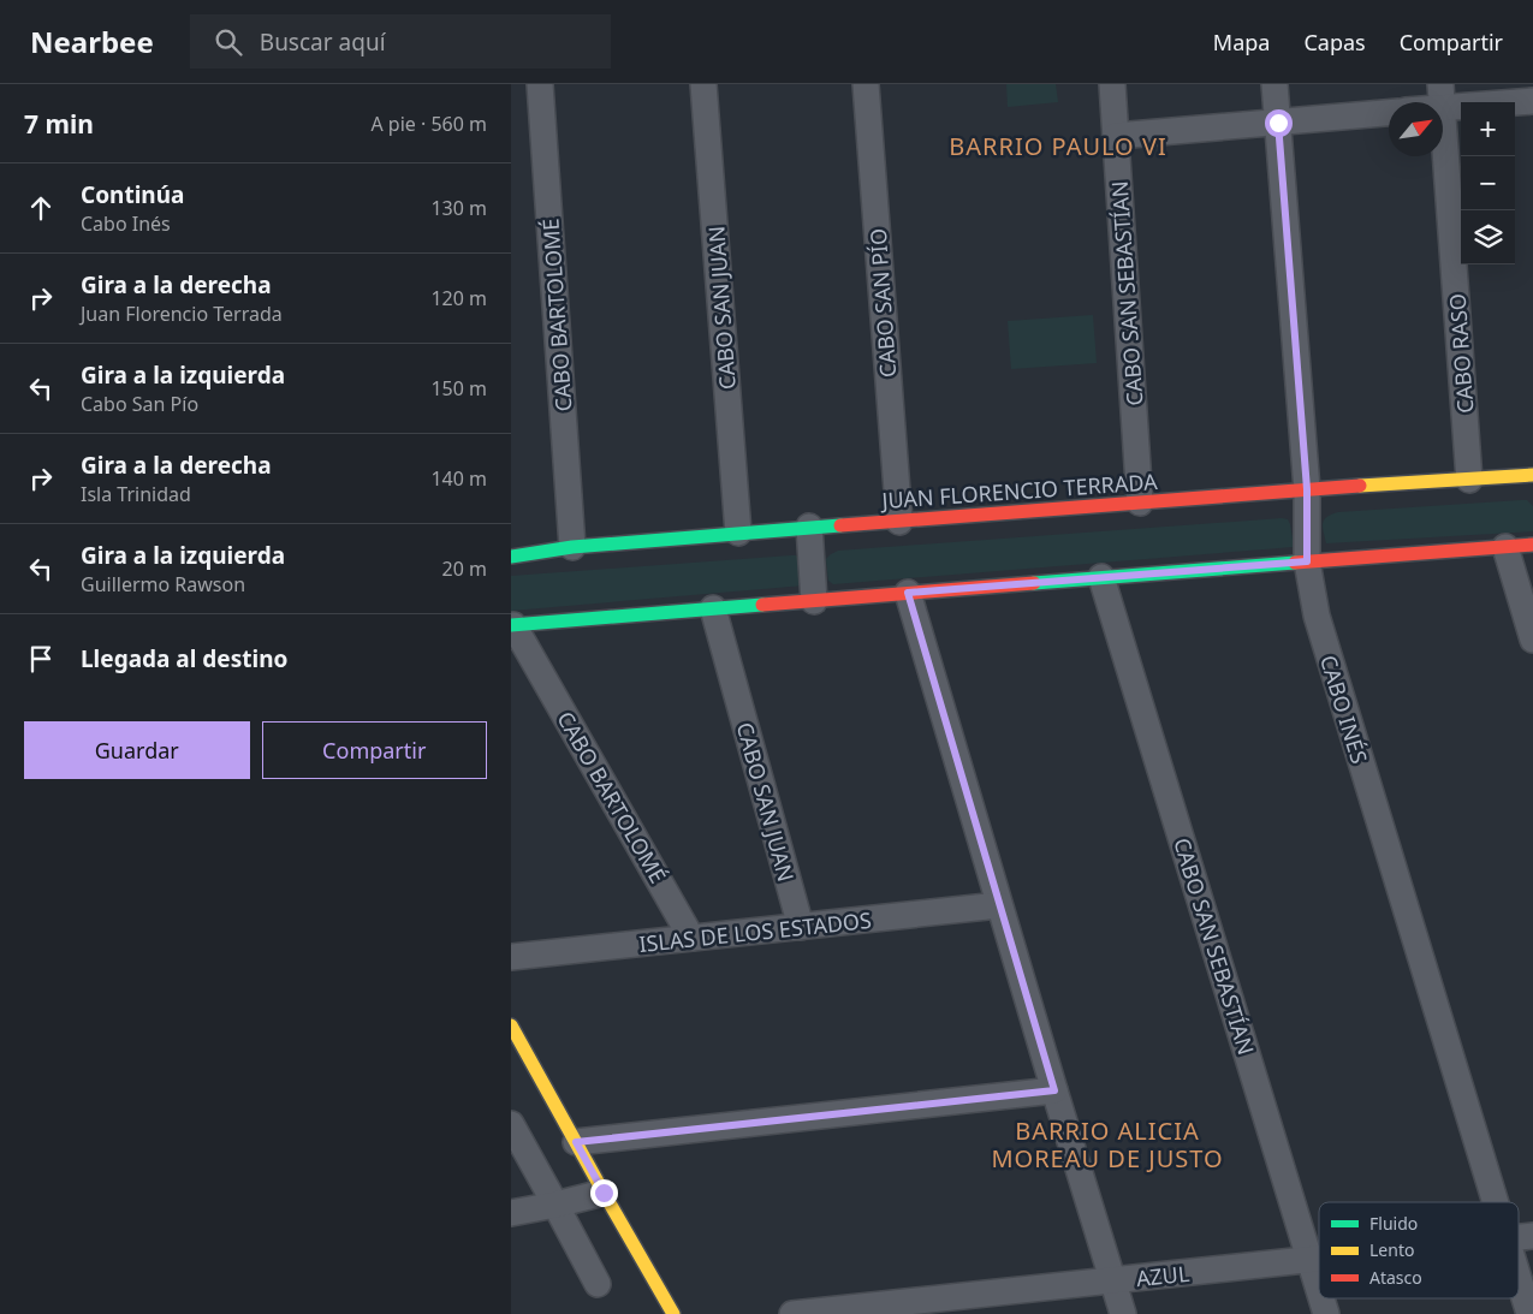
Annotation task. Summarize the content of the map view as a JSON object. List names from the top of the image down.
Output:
{
  "streets": {
    "street": [
      "CABO SAN SEBASTÍAN",
      "CABO SAN PÍO",
      "CABO SAN JUAN",
      "CABO BARTOLOMÉ",
      "CABO RASO",
      "JUAN FLORENCIO TERRADA",
      "CABO INÉS",
      "ISLAS DE LOS ESTADOS",
      "AZUL"
    ]
  },
  "crossings": [
    ["CABO SAN SEBASTÍAN", "JUAN FLORENCIO TERRADA"],
    ["CABO SAN SEBASTÍAN", "AZUL"],
    ["CABO SAN PÍO", "JUAN FLORENCIO TERRADA"],
    ["CABO SAN JUAN", "JUAN FLORENCIO TERRADA"],
    ["CABO SAN JUAN", "ISLAS DE LOS ESTADOS"],
    ["CABO BARTOLOMÉ", "JUAN FLORENCIO TERRADA"],
    ["CABO BARTOLOMÉ", "ISLAS DE LOS ESTADOS"],
    ["CABO RASO", "JUAN FLORENCIO TERRADA"],
    ["JUAN FLORENCIO TERRADA", "CABO INÉS"]
  ],
  "districts": ["BARRIO PAULO VI", "BARRIO ALICIA MOREAU DE JUSTO"],
  "legend": ["Fluido", "Lento", "Atasco"],
  "north": "top right",
  "page": {
    "header": "Nearbee",
    "search": "Buscar aquí",
    "nav": ["Mapa", "Capas", "Compartir"],
    "heading": ["7 min", "A pie · 560 m"],
    "map_buttons": ["+", "−"],
    "list": [
      ["Continúa", "Cabo Inés", "130 m"],
      ["Gira a la derecha", "Juan Florencio Terrada", "120 m"],
      ["Gira a la izquierda", "Cabo San Pío", "150 m"],
      ["Gira a la derecha", "Isla Trinidad", "140 m"],
      ["Gira a la izquierda", "Guillermo Rawson", "20 m"],
      "Llegada al destino"
    ],
    "buttons": ["Guardar", "Compartir"]
  }
}
